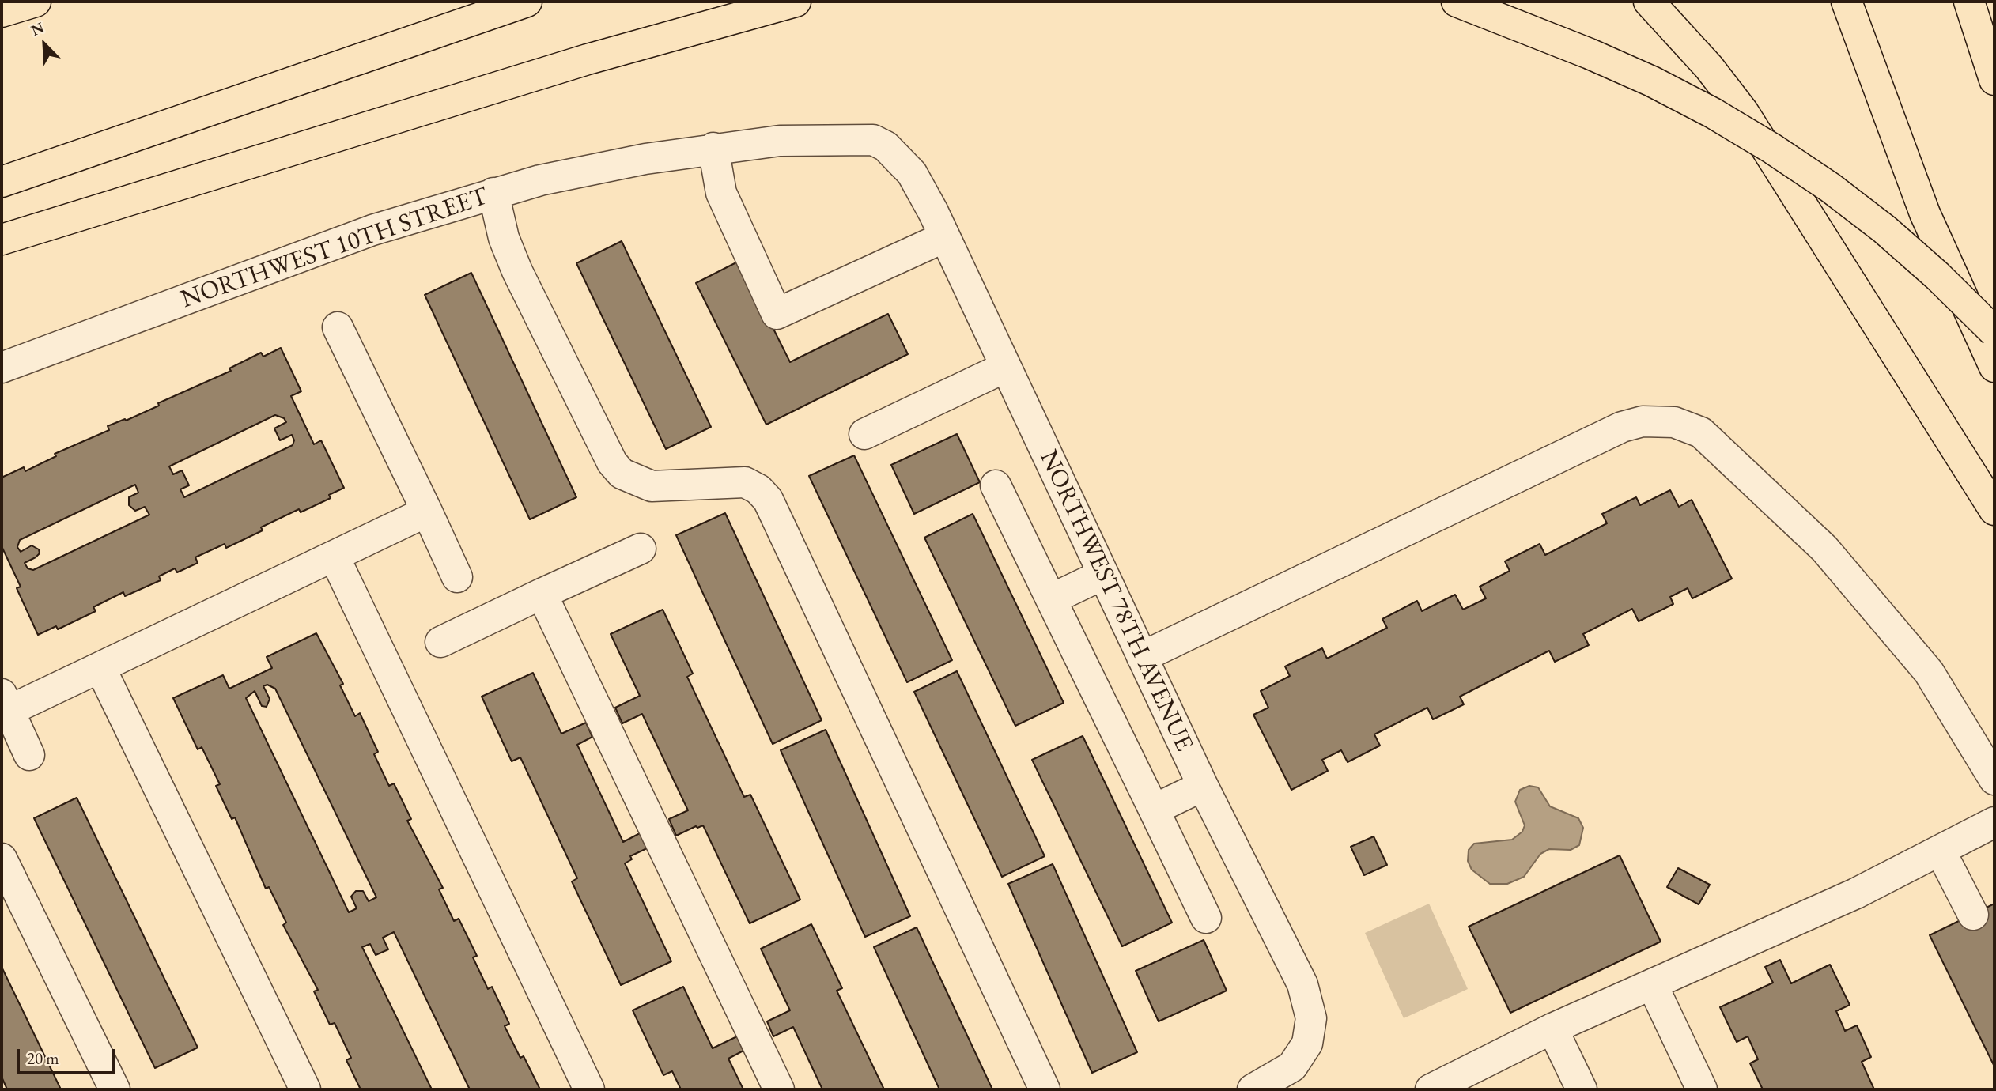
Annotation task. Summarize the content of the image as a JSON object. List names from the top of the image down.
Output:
{
  "streets": {
    "street": ["NORTHWEST 10TH STREET", "NORTHWEST 78TH AVENUE"]
  },
  "crossings": [
    ["NORTHWEST 10TH STREET", "NORTHWEST 78TH AVENUE"]
  ],
  "scale_bar": "20 m",
  "north": "top left"
}
